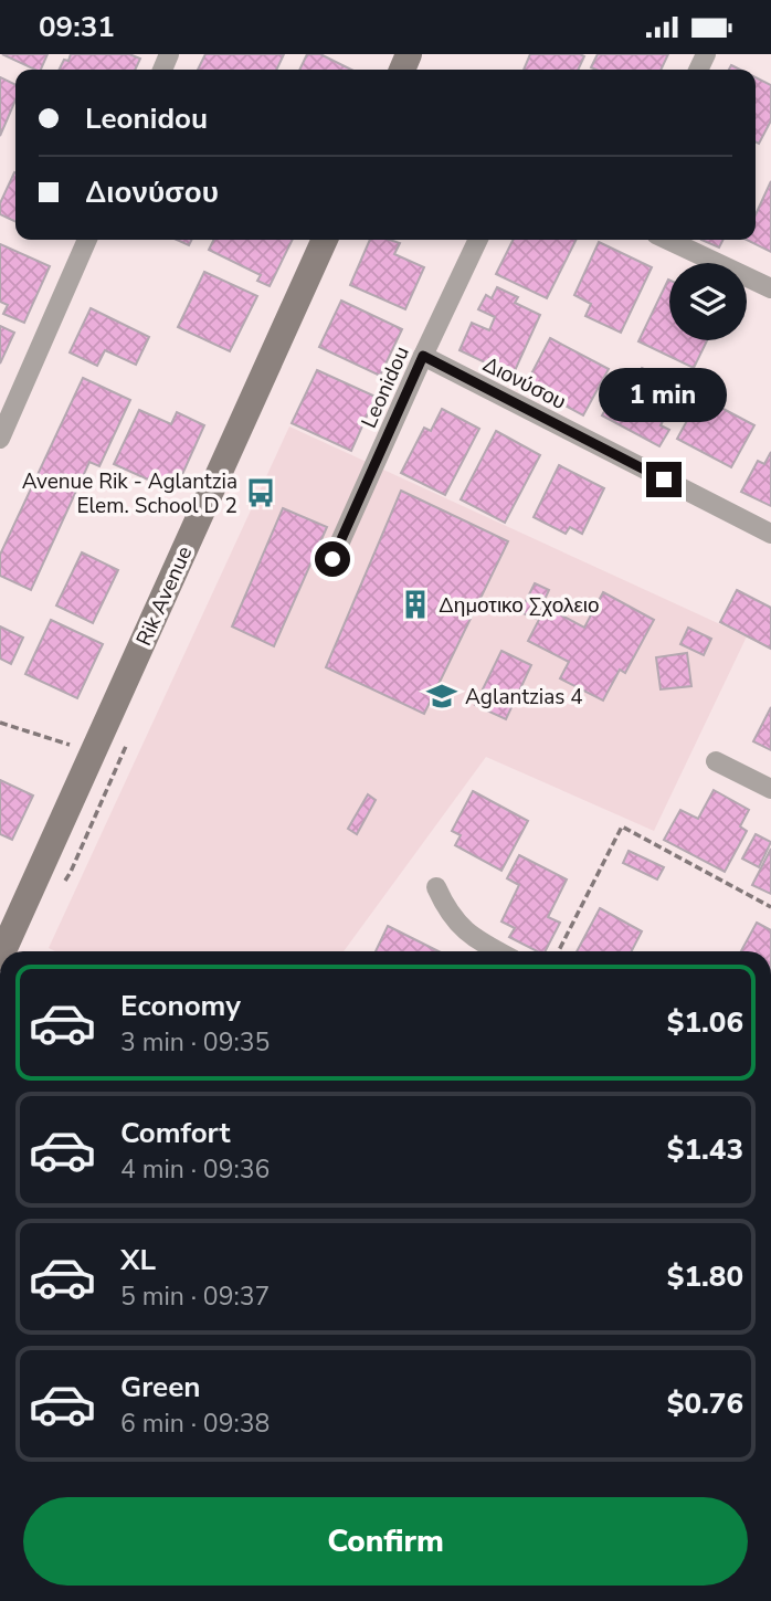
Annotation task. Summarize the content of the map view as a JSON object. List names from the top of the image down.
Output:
{
  "streets": {
    "main road": ["Rik Avenue"],
    "street": ["Διονύσου", "Leonidou"]
  },
  "crossings": [
    ["Διονύσου", "Leonidou"]
  ],
  "places": {
    "bus stop": ["Avenue Rik - Aglantzia Elem. School D 2"],
    "building": ["Δημοτικο Σχολειο"],
    "school or university": ["Aglantzias 4"]
  },
  "page": {
    "status": "09:31",
    "banner": ["Leonidou", "Διονύσου"],
    "bubble": "1 min",
    "list": [
      {
        "name": "Economy",
        "note": "3 min · 09:35",
        "value": "$1.06"
      },
      {
        "name": "Comfort",
        "note": "4 min · 09:36",
        "value": "$1.43"
      },
      {
        "name": "XL",
        "note": "5 min · 09:37",
        "value": "$1.80"
      },
      {
        "name": "Green",
        "note": "6 min · 09:38",
        "value": "$0.76"
      }
    ],
    "buttons": "Confirm"
  }
}
